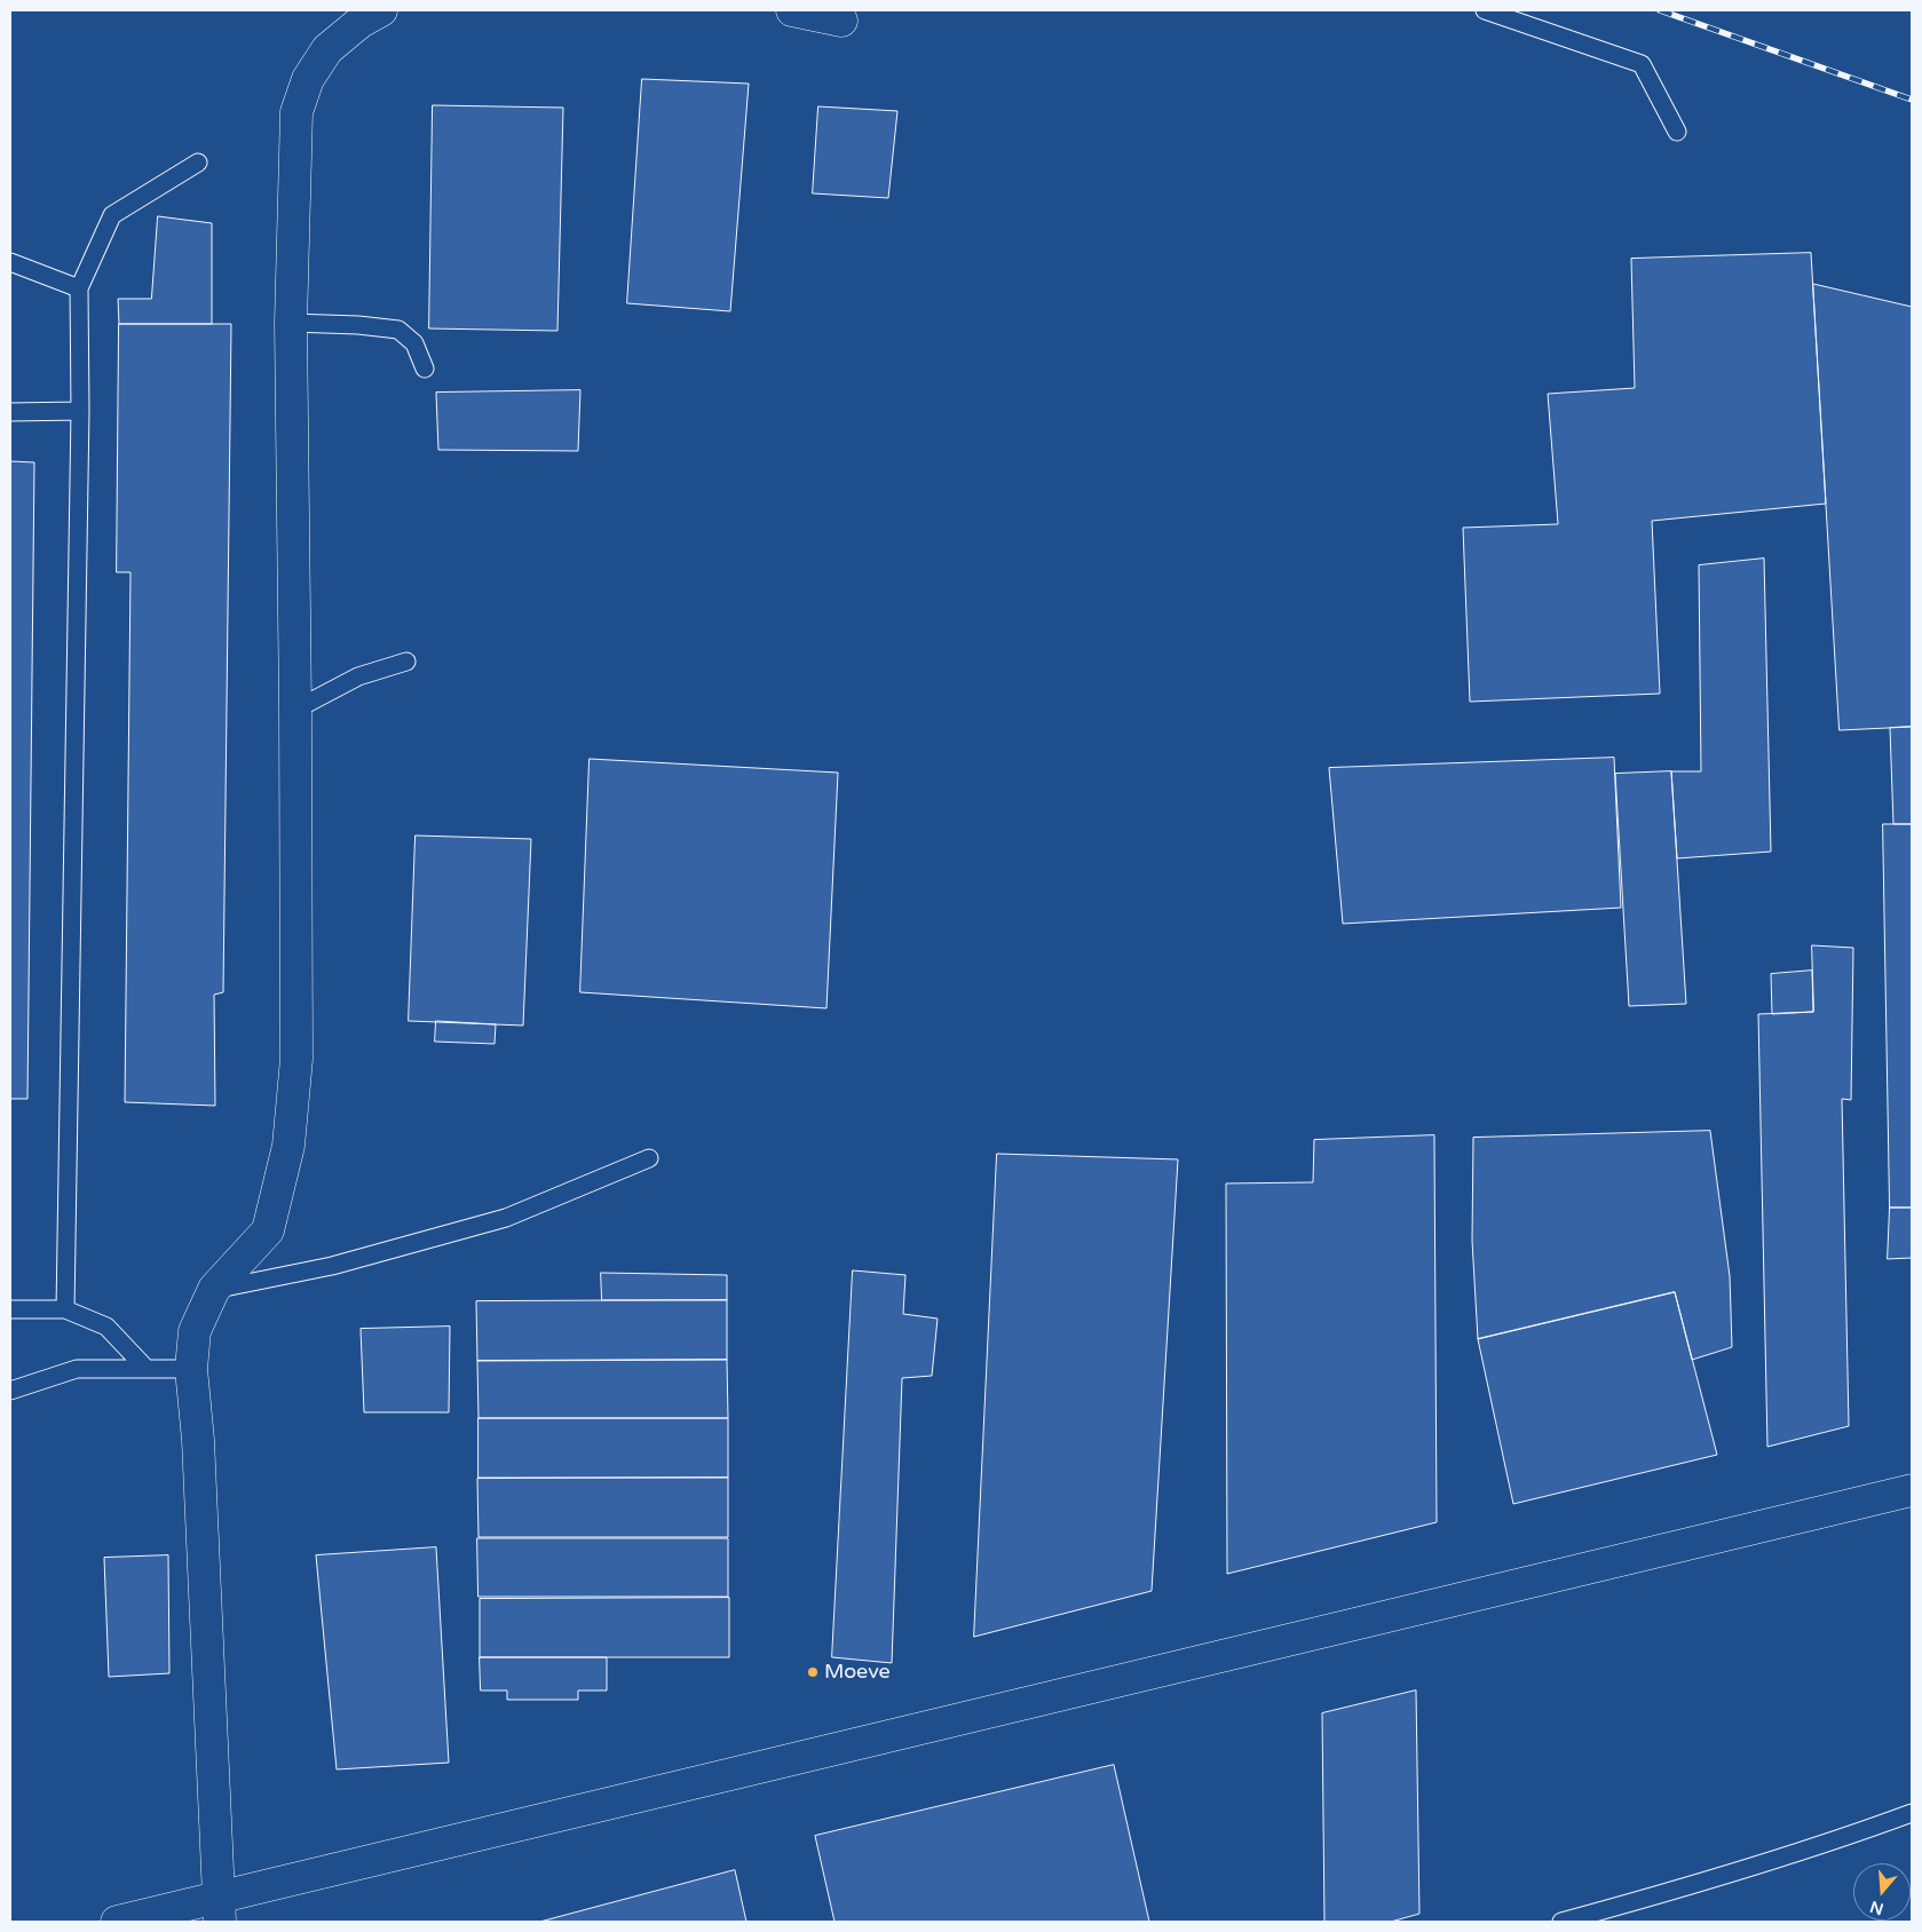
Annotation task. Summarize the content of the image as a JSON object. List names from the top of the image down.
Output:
{
  "places": ["Moeve"],
  "north": "bottom"
}
